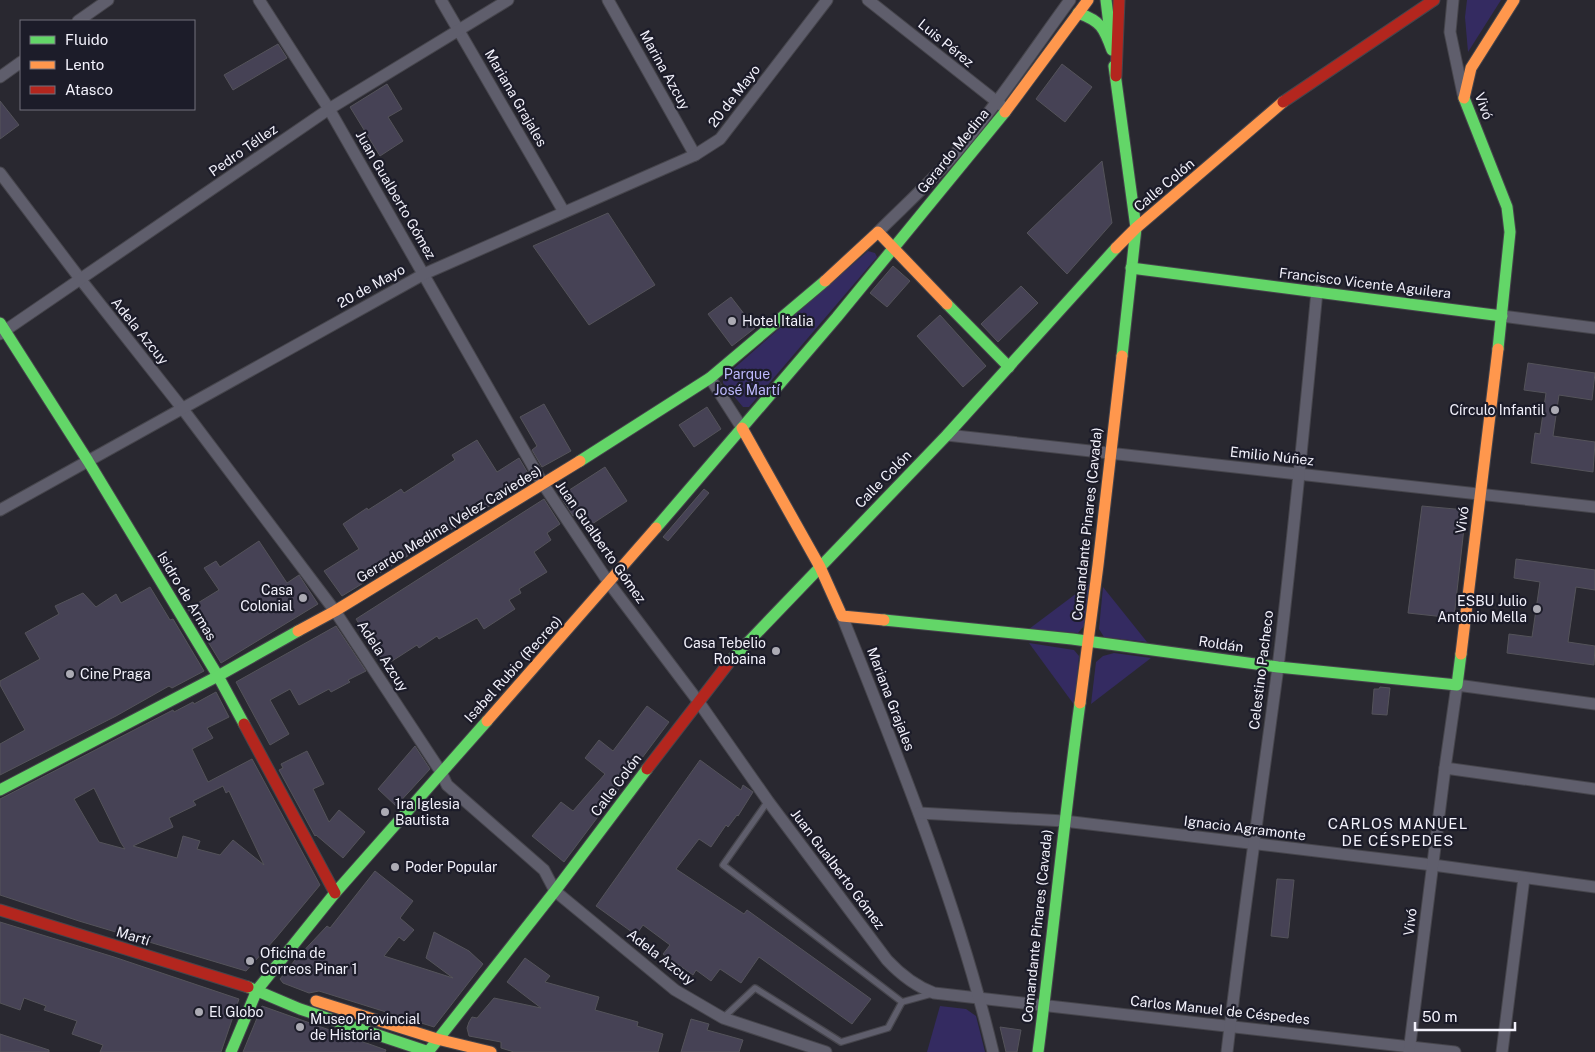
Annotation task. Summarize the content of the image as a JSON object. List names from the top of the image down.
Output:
{
  "streets": {
    "main road": [
      "Mariana Grajales",
      "Vivó",
      "Gerardo Medina",
      "Calle Colón",
      "Francisco Vicente Aguilera",
      "Gerardo Medina (Velez Caviedes)",
      "Comandante Pinares (Cavada)",
      "Isidro de Armas",
      "Roldán",
      "Isabel Rubio (Recreo)",
      "Martí"
    ],
    "street": [
      "Luis Pérez",
      "Marina Azcuy",
      "20 de Mayo",
      "Pedro Téllez",
      "Juan Gualberto Gómez",
      "Adela Azcuy",
      "Emilio Núñez",
      "Celestino Pacheco",
      "Ignacio Agramonte",
      "Carlos Manuel de Céspedes"
    ]
  },
  "crossings": [
    ["Luis Pérez", "Gerardo Medina"],
    ["Marina Azcuy", "20 de Mayo"],
    ["20 de Mayo", "Mariana Grajales"],
    ["20 de Mayo", "Juan Gualberto Gómez"],
    ["20 de Mayo", "Adela Azcuy"],
    ["20 de Mayo", "Isidro de Armas"],
    ["Mariana Grajales", "Pedro Téllez"],
    ["Mariana Grajales", "Calle Colón"],
    ["Mariana Grajales", "Juan Gualberto Gómez"],
    ["Mariana Grajales", "Gerardo Medina (Velez Caviedes)"],
    ["Mariana Grajales", "Roldán"],
    ["Mariana Grajales", "Isabel Rubio (Recreo)"],
    ["Mariana Grajales", "Ignacio Agramonte"],
    ["Mariana Grajales", "Carlos Manuel de Céspedes"],
    ["Vivó", "Francisco Vicente Aguilera"],
    ["Vivó", "Emilio Núñez"],
    ["Vivó", "Roldán"],
    ["Vivó", "Ignacio Agramonte"],
    ["Vivó", "Carlos Manuel de Céspedes"],
    ["Pedro Téllez", "Juan Gualberto Gómez"],
    ["Pedro Téllez", "Adela Azcuy"],
    ["Pedro Téllez", "Isidro de Armas"],
    ["Gerardo Medina", "Gerardo Medina (Velez Caviedes)"],
    ["Gerardo Medina", "Isabel Rubio (Recreo)"],
    ["Calle Colón", "Juan Gualberto Gómez"],
    ["Calle Colón", "Adela Azcuy"],
    ["Calle Colón", "Emilio Núñez"],
    ["Calle Colón", "Comandante Pinares (Cavada)"],
    ["Calle Colón", "Martí"],
    ["Juan Gualberto Gómez", "Gerardo Medina (Velez Caviedes)"],
    ["Juan Gualberto Gómez", "Isabel Rubio (Recreo)"],
    ["Juan Gualberto Gómez", "Carlos Manuel de Céspedes"],
    ["Francisco Vicente Aguilera", "Comandante Pinares (Cavada)"],
    ["Francisco Vicente Aguilera", "Celestino Pacheco"],
    ["Adela Azcuy", "Gerardo Medina (Velez Caviedes)"],
    ["Adela Azcuy", "Isabel Rubio (Recreo)"],
    ["Emilio Núñez", "Comandante Pinares (Cavada)"],
    ["Emilio Núñez", "Celestino Pacheco"],
    ["Gerardo Medina (Velez Caviedes)", "Isidro de Armas"],
    ["Comandante Pinares (Cavada)", "Roldán"],
    ["Comandante Pinares (Cavada)", "Ignacio Agramonte"],
    ["Comandante Pinares (Cavada)", "Carlos Manuel de Céspedes"],
    ["Isidro de Armas", "Isabel Rubio (Recreo)"],
    ["Roldán", "Celestino Pacheco"],
    ["Isabel Rubio (Recreo)", "Martí"],
    ["Celestino Pacheco", "Ignacio Agramonte"],
    ["Celestino Pacheco", "Carlos Manuel de Céspedes"]
  ],
  "districts": ["CARLOS MANUEL DE CÉSPEDES"],
  "parks": ["Parque José Martí"],
  "places": [
    "Hotel Italia",
    "Círculo Infantil",
    "Casa Colonial",
    "ESBU Julio Antonio Mella",
    "Casa Tebelio Robaina",
    "Cine Praga",
    "1ra Iglesia Bautista",
    "Poder Popular",
    "Oficina de Correos Pinar 1",
    "El Globo",
    "Museo Provincial de Historia"
  ],
  "legend": ["Fluido", "Lento", "Atasco"],
  "scale_bar": "50 m"
}
